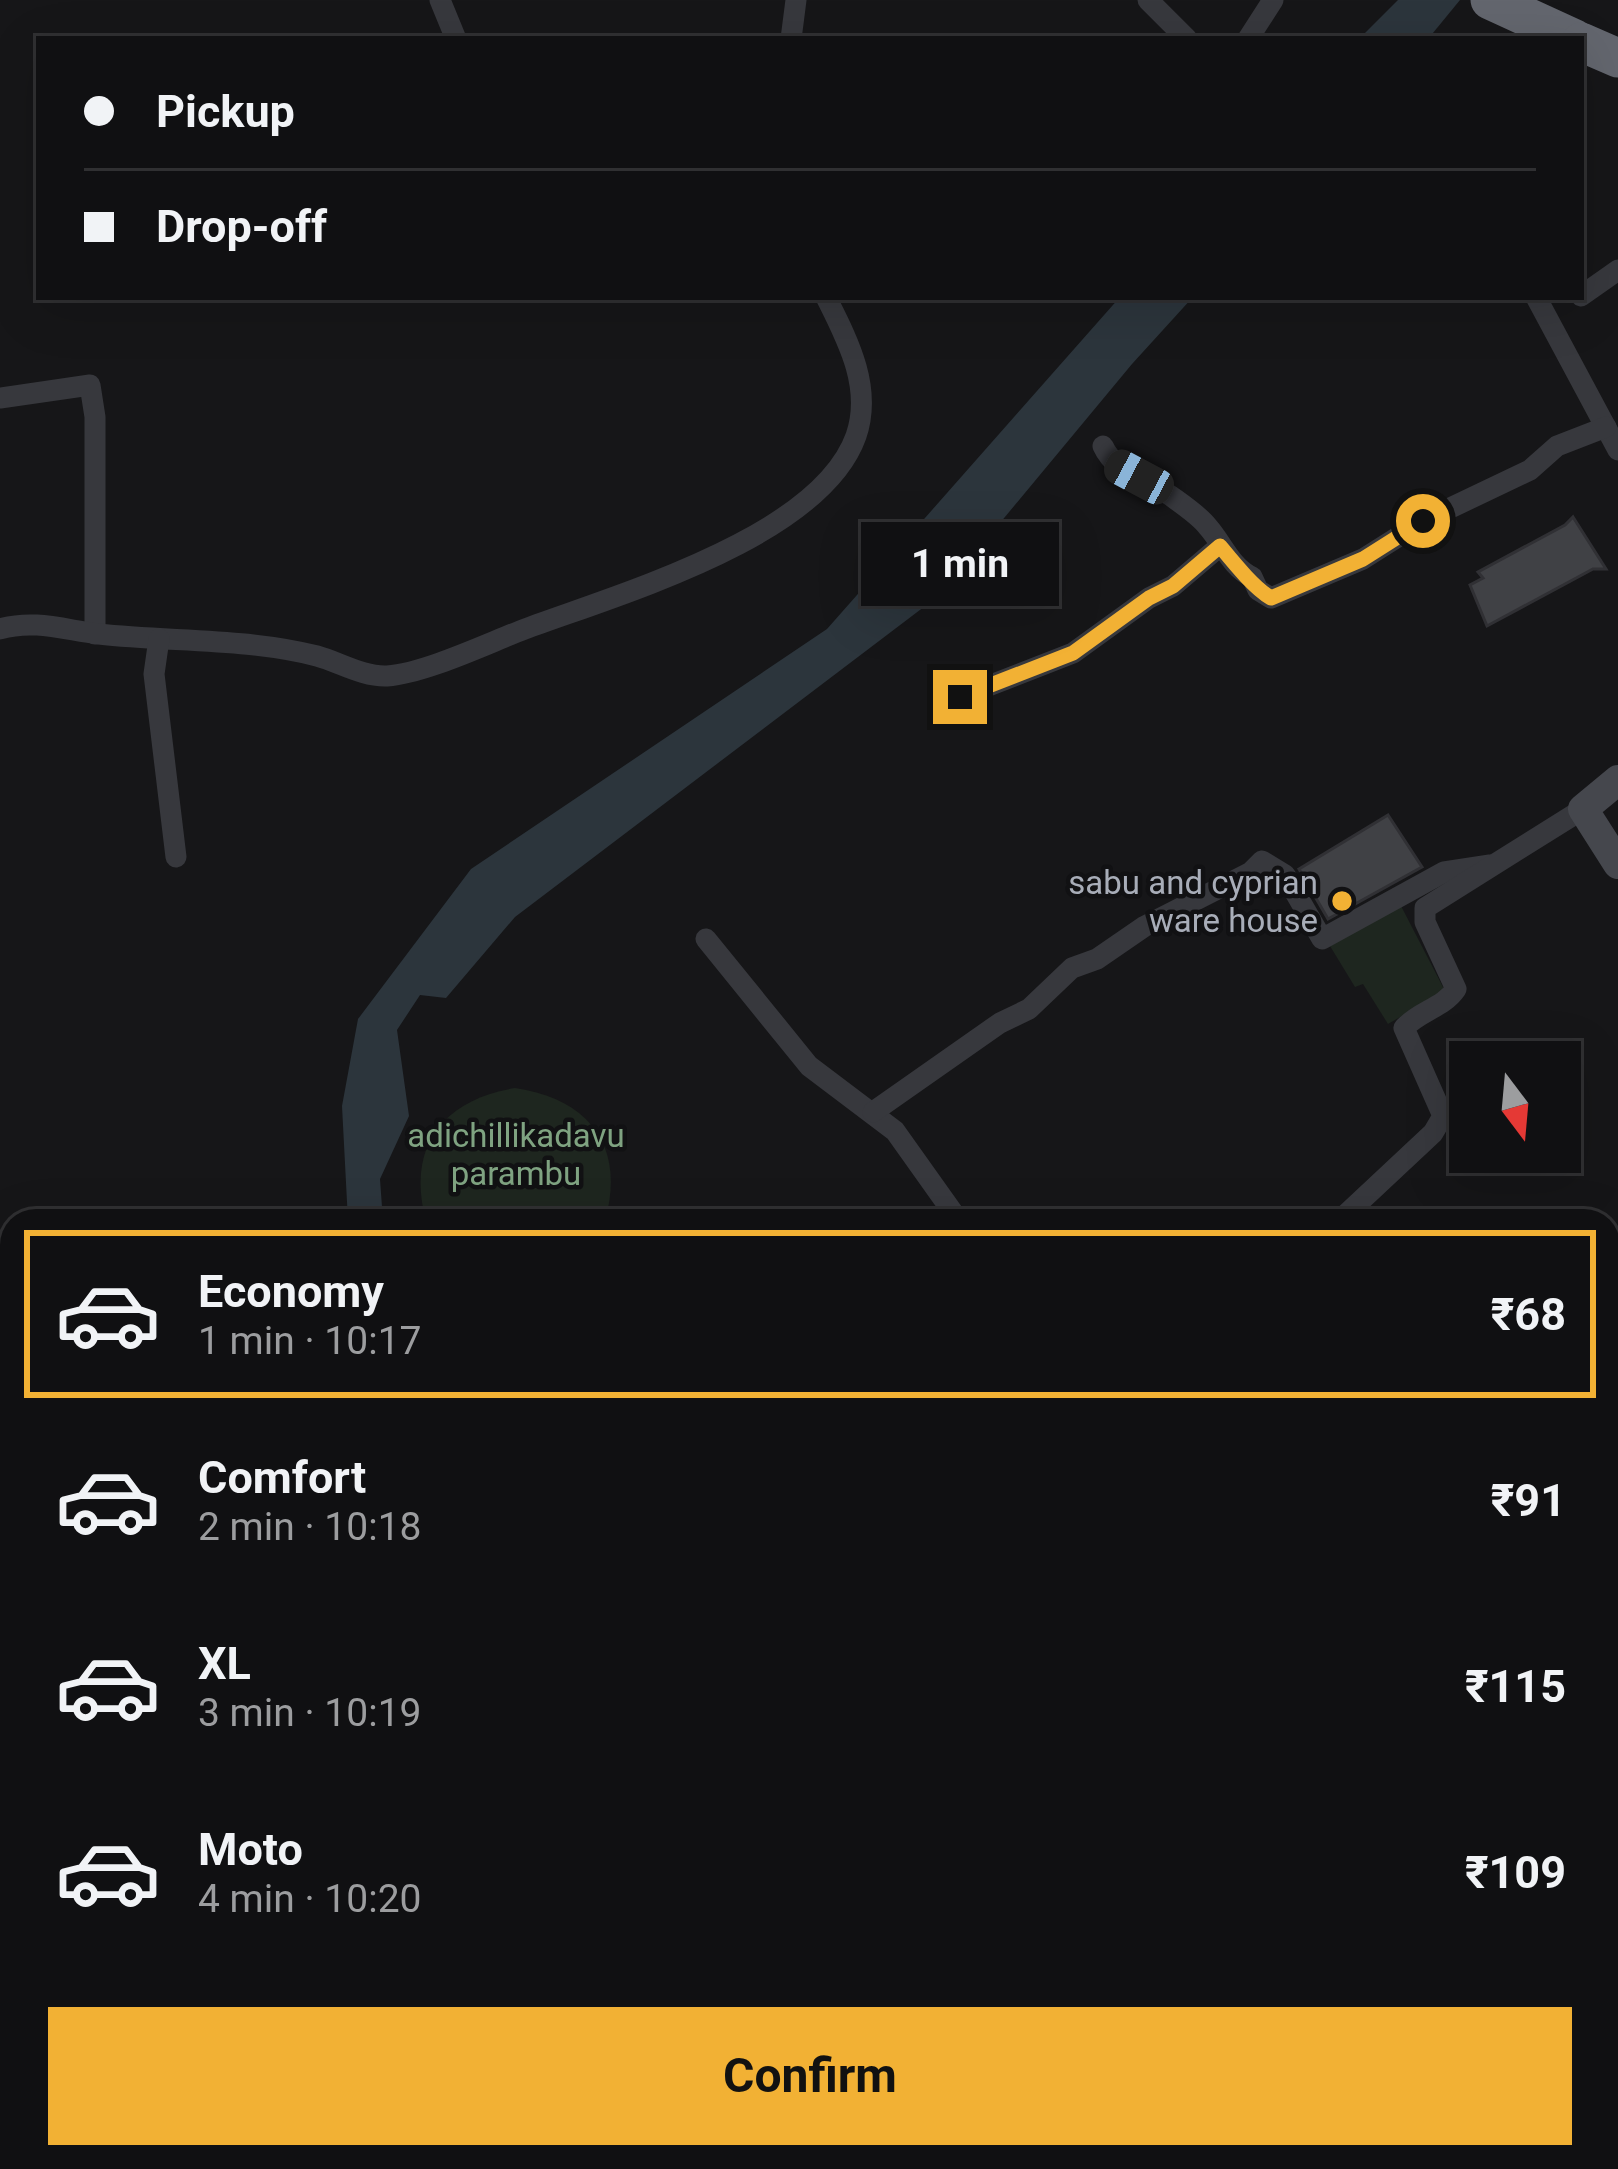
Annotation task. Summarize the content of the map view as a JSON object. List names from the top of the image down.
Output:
{
  "parks": ["adichillikadavu parambu"],
  "places": ["sabu and cyprian ware house"],
  "north": "bottom",
  "page": {
    "banner": ["Pickup", "Drop-off"],
    "bubble": "1 min",
    "list": [
      {
        "name": "Economy",
        "note": "1 min · 10:17",
        "value": "₹68"
      },
      {
        "name": "Comfort",
        "note": "2 min · 10:18",
        "value": "₹91"
      },
      {
        "name": "XL",
        "note": "3 min · 10:19",
        "value": "₹115"
      },
      {
        "name": "Moto",
        "note": "4 min · 10:20",
        "value": "₹109"
      }
    ],
    "buttons": "Confirm"
  }
}
